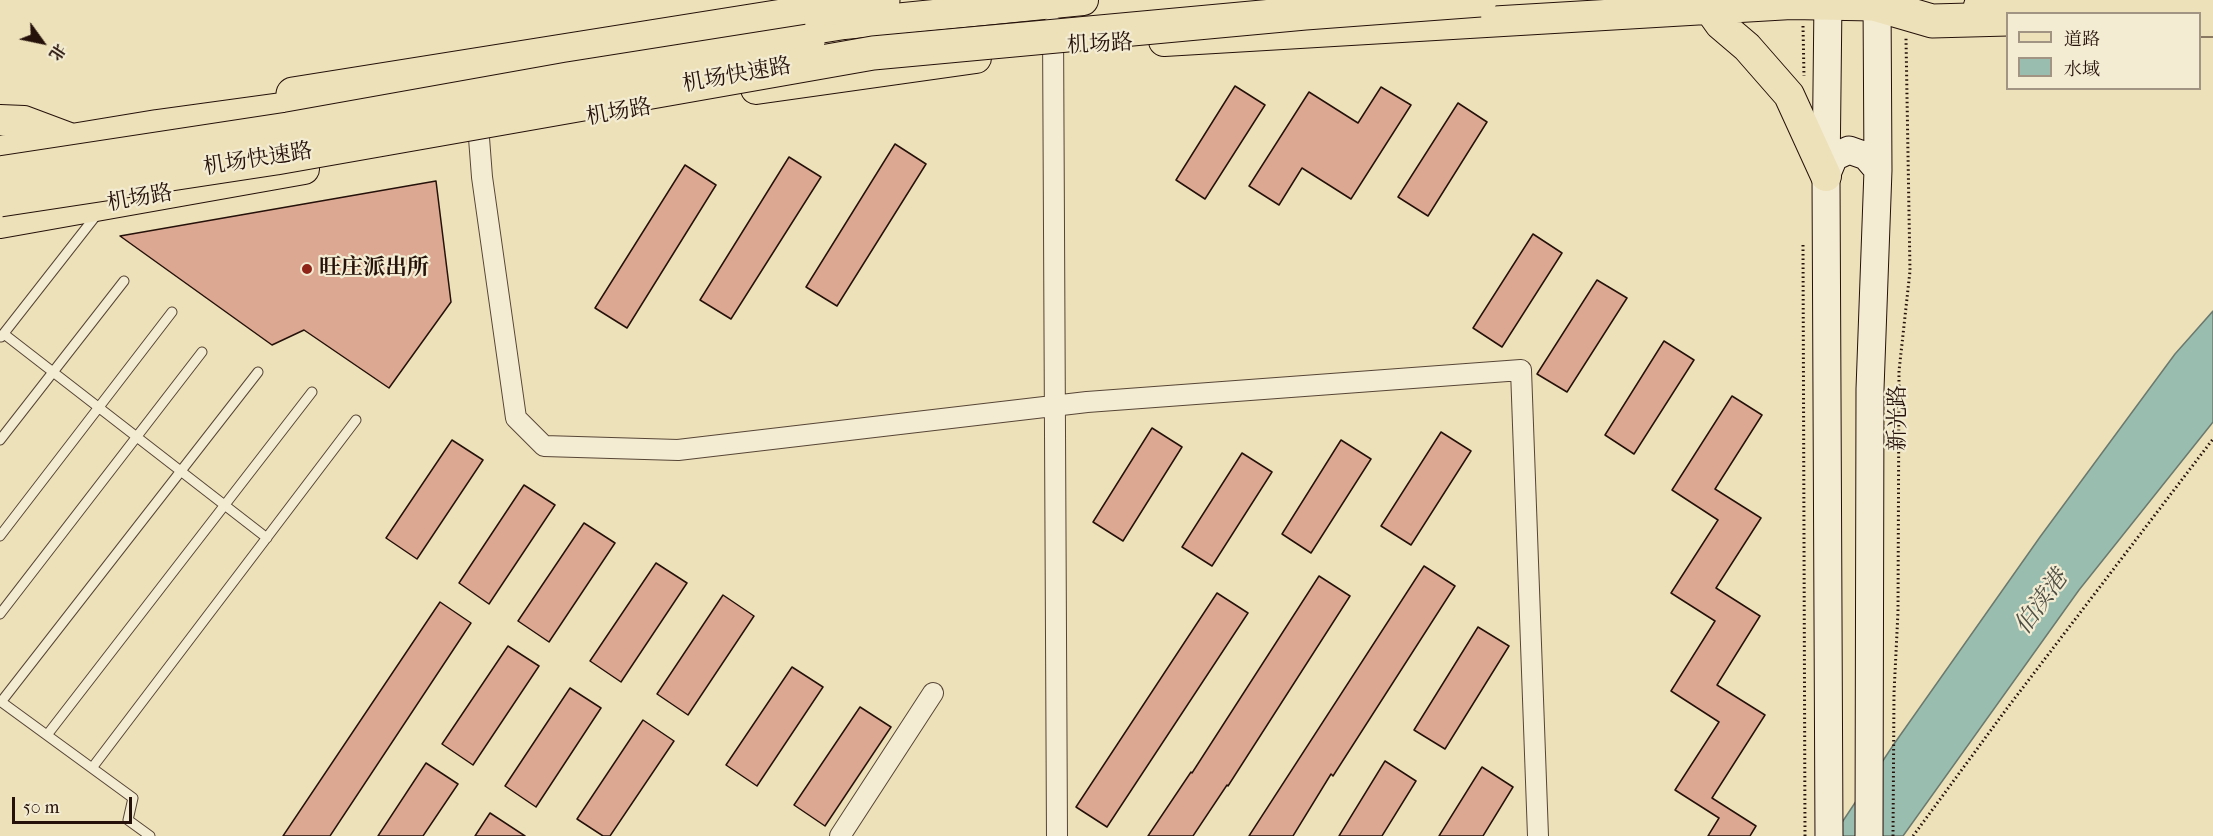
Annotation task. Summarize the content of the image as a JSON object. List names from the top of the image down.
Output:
{
  "streets": {
    "highway": ["机场快速路"],
    "main road": ["机场路", "新光路"]
  },
  "crossings": [
    ["机场路", "新光路"]
  ],
  "water": ["伯渎港"],
  "places": ["旺庄派出所"],
  "legend": ["道路", "水域"],
  "scale_bar": "50 m",
  "north": "bottom right"
}
